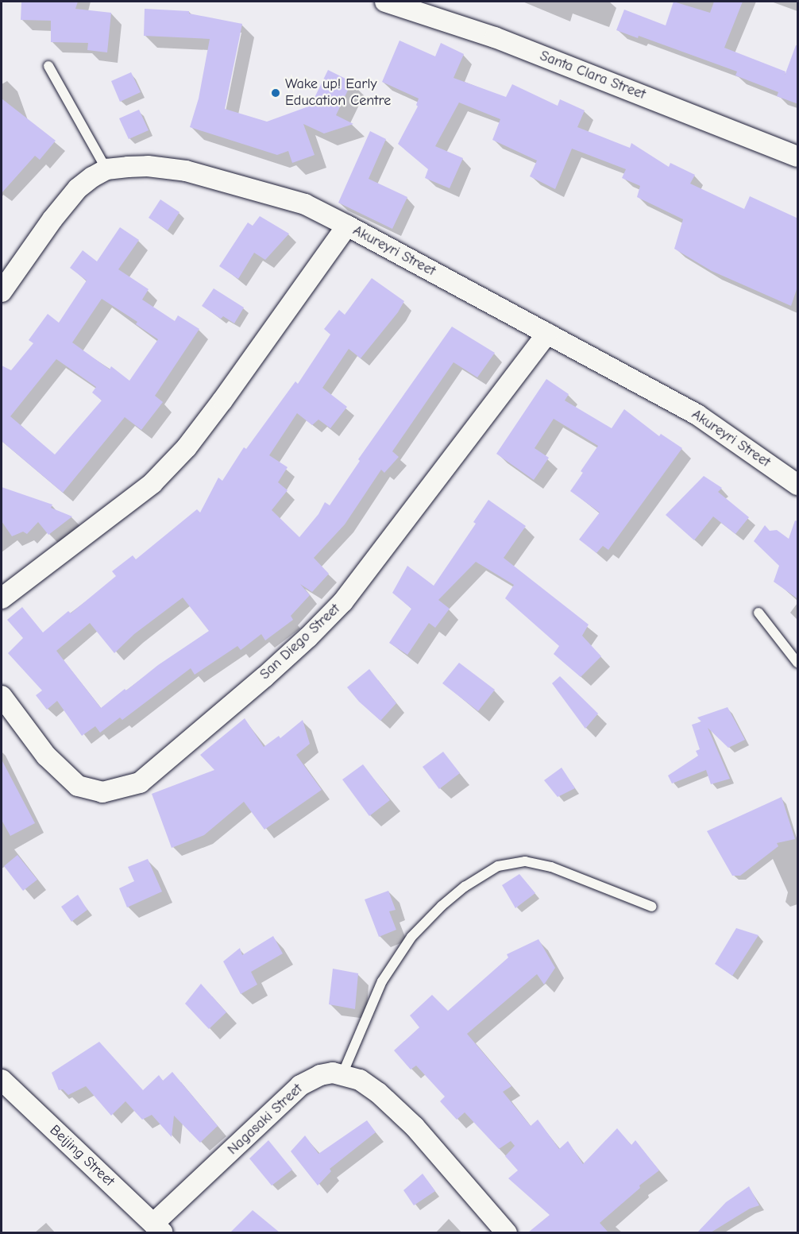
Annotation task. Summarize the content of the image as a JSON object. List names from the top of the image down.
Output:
{
  "streets": {
    "street": [
      "Santa Clara Street",
      "Akureyri Street",
      "San Diego Street",
      "Nagasaki Street",
      "Beijing Street"
    ]
  },
  "crossings": [
    ["Akureyri Street", "San Diego Street"],
    ["Nagasaki Street", "Beijing Street"]
  ],
  "places": ["Wake up! Early Education Centre"]
}
